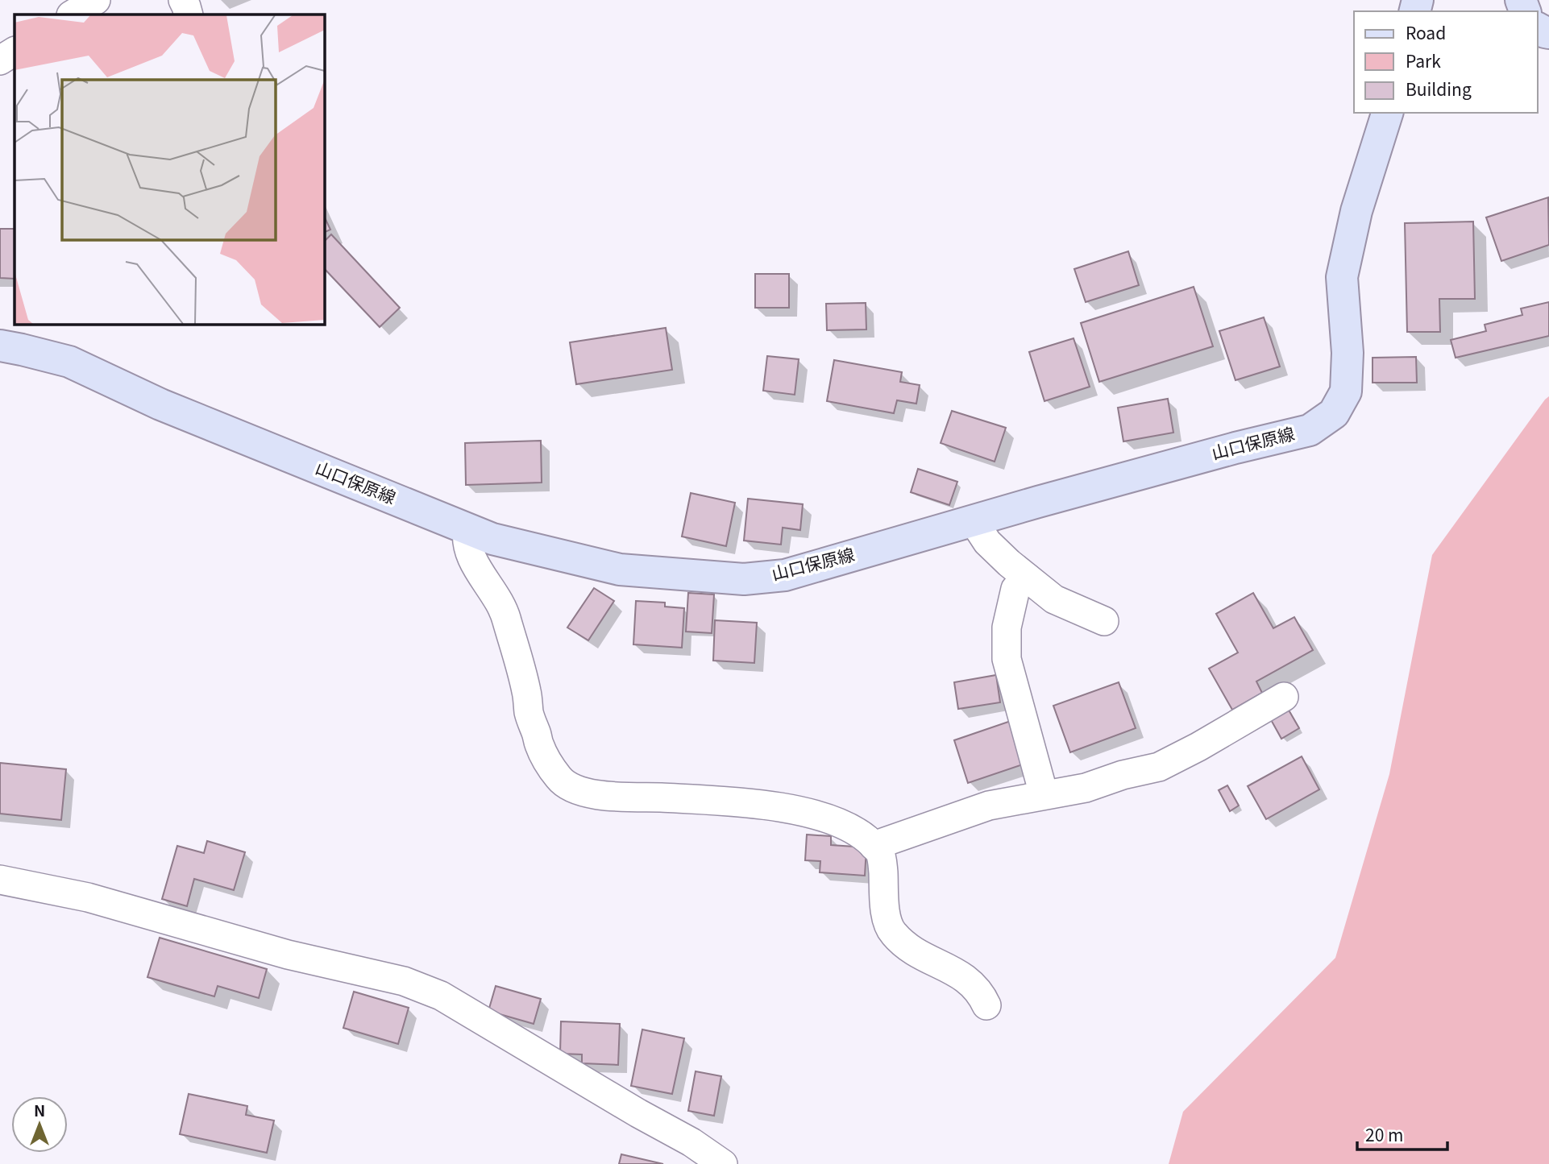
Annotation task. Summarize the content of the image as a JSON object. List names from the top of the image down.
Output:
{
  "streets": {
    "main road": ["山口保原線"]
  },
  "legend": ["Road", "Park", "Building"],
  "scale_bar": "20 m",
  "north": "top"
}
